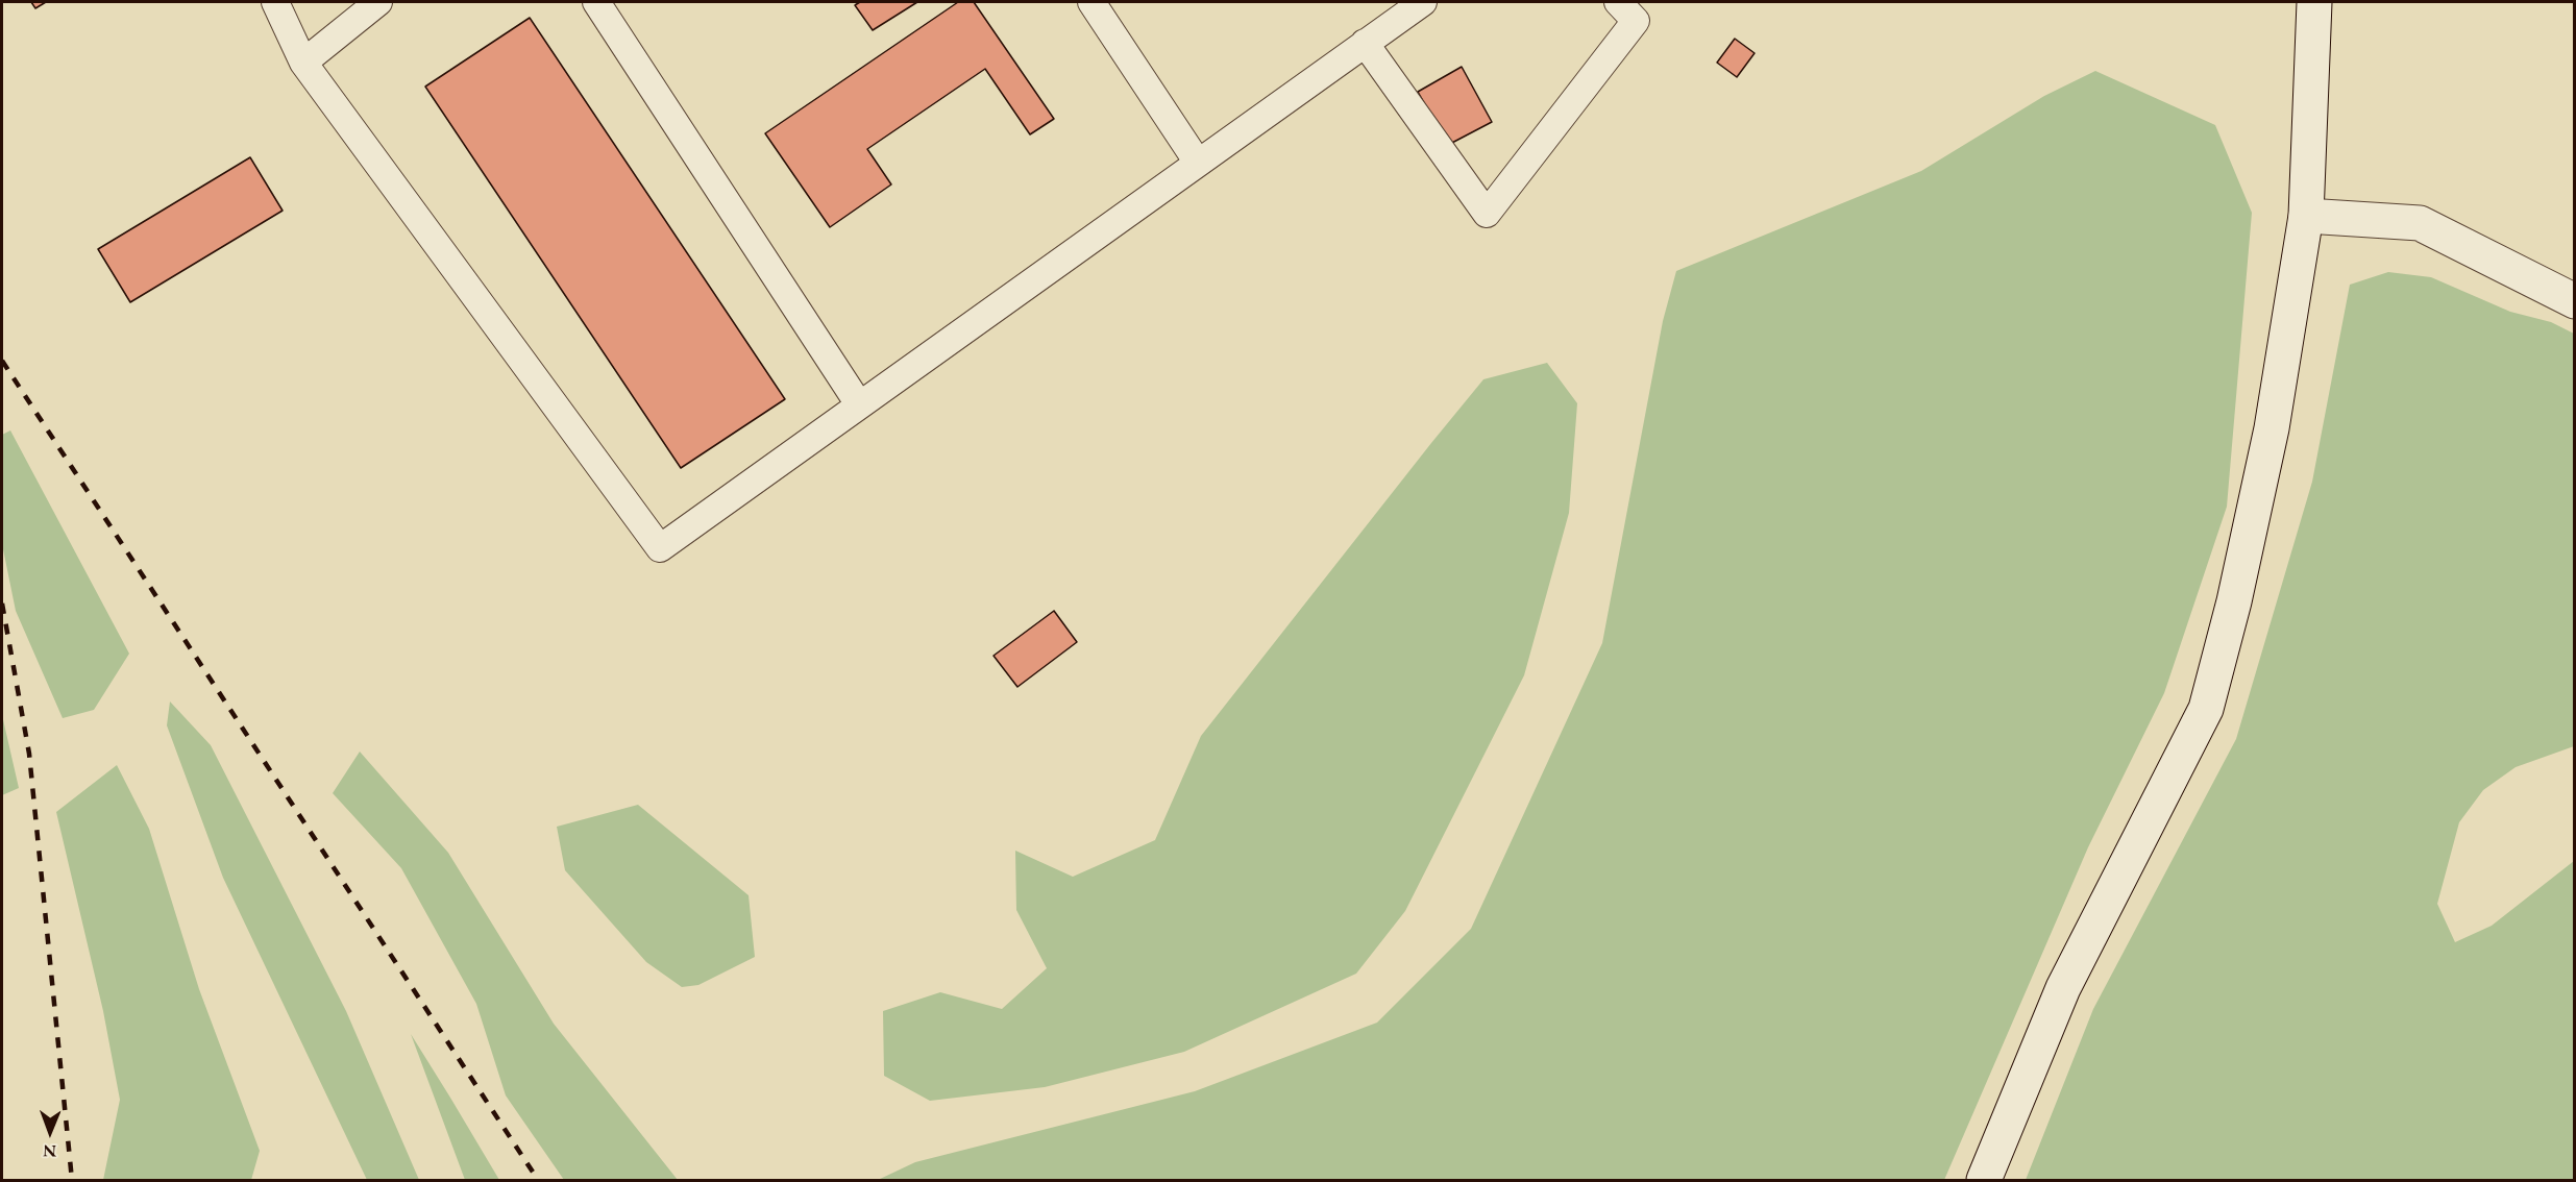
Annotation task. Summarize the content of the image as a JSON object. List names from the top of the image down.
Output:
{
  "north": "bottom"
}
